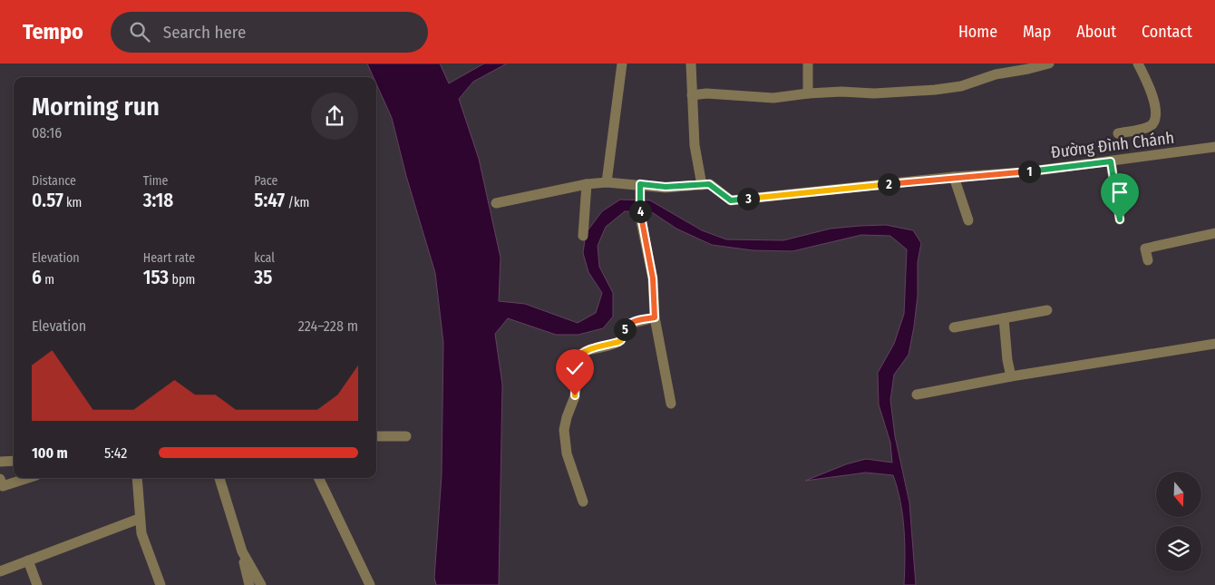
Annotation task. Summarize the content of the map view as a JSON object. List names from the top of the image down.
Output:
{
  "streets": {
    "street": ["Đường Đình Chánh"]
  },
  "north": "bottom",
  "page": {
    "header": "Tempo",
    "search": "Search here",
    "nav": [
      "Home",
      "Map",
      "About",
      "Contact"
    ],
    "heading": ["Morning run", "08:16"],
    "stats": [
      ["Distance", "0.57 km"],
      ["Time", "3:18"],
      ["Pace", "5:47 /km"],
      ["Elevation", "6 m"],
      ["Heart rate", "153 bpm"],
      ["kcal", "35"]
    ],
    "pins": [
      "1",
      "2",
      "3",
      "4",
      "5"
    ],
    "chart": ["Elevation", "224–228 m"],
    "list": [
      {
        "name": "100 m",
        "note": "5:42"
      }
    ]
  }
}
